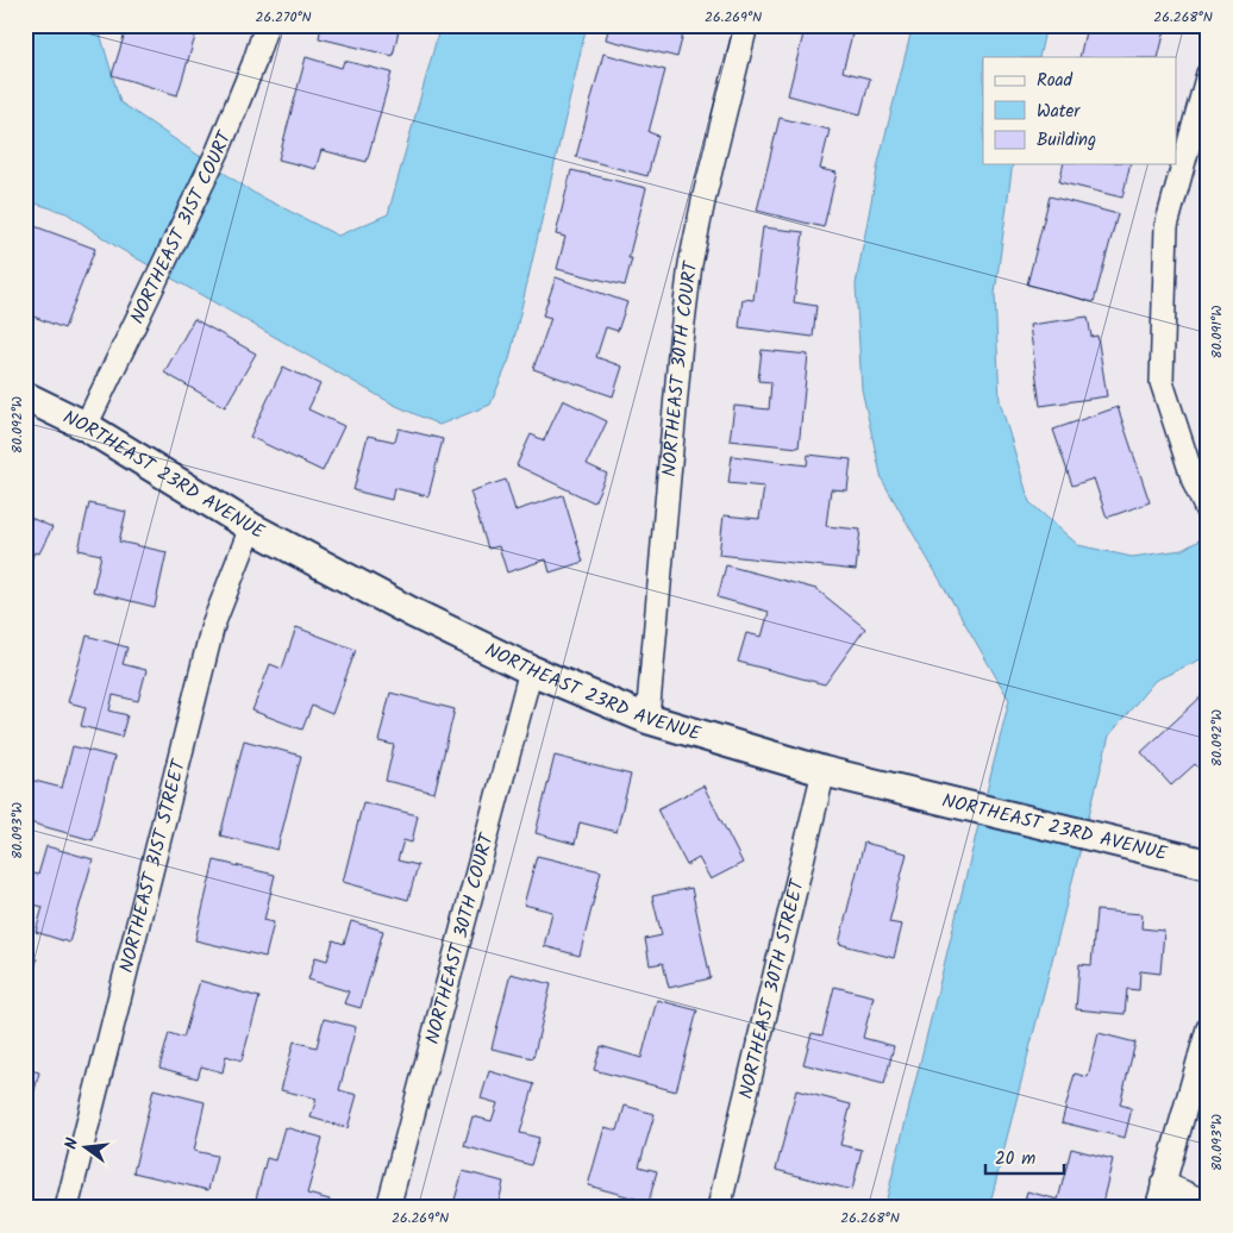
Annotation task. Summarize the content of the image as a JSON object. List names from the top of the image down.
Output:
{
  "streets": {
    "street": [
      "NORTHEAST 31ST COURT",
      "NORTHEAST 30TH COURT",
      "NORTHEAST 23RD AVENUE",
      "NORTHEAST 31ST STREET",
      "NORTHEAST 30TH STREET"
    ]
  },
  "crossings": [
    ["NORTHEAST 31ST COURT", "NORTHEAST 23RD AVENUE"],
    ["NORTHEAST 30TH COURT", "NORTHEAST 23RD AVENUE"],
    ["NORTHEAST 23RD AVENUE", "NORTHEAST 31ST STREET"],
    ["NORTHEAST 23RD AVENUE", "NORTHEAST 30TH STREET"]
  ],
  "legend": ["Road", "Water", "Building"],
  "scale_bar": "20 m",
  "north": "left",
  "coordinates": [
    "26.270°N",
    "26.269°N",
    "26.268°N",
    "80.091°W",
    "80.092°W",
    "80.093°W"
  ]
}
